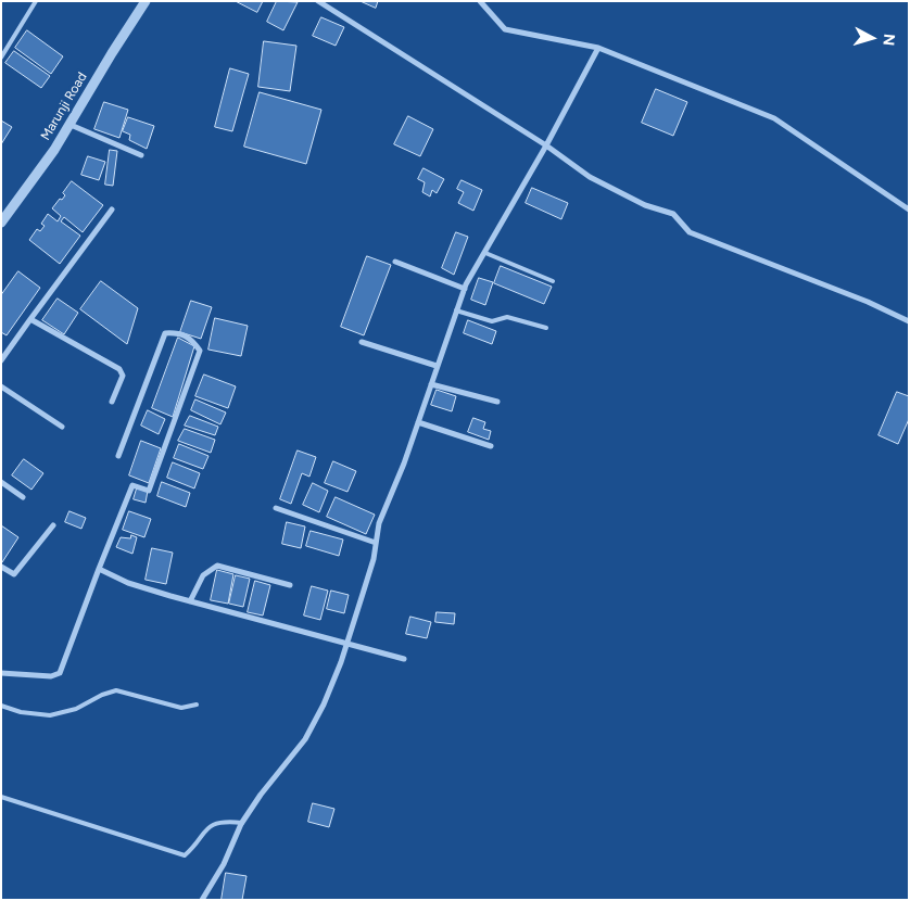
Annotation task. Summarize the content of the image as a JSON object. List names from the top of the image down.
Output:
{
  "streets": {
    "street": ["Marunji Road"]
  },
  "north": "right"
}
